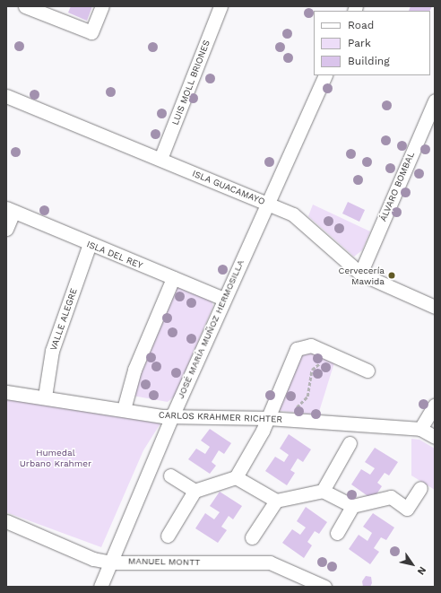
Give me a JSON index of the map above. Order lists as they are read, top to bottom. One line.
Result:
{"streets":{"street":["LUIS MOLL BRIONES","ÁLVARO BOMBAL","ISLA GUACAMAYO","ISLA DEL REY","VALLE ALEGRE","JOSÉ MARÍA MUÑOZ HERMOSILLA","CARLOS KRAHMER RICHTER","MANUEL MONTT"]},"crossings":[["LUIS MOLL BRIONES","ISLA GUACAMAYO"],["ÁLVARO BOMBAL","ISLA GUACAMAYO"],["ISLA GUACAMAYO","JOSÉ MARÍA MUÑOZ HERMOSILLA"],["ISLA DEL REY","VALLE ALEGRE"],["ISLA DEL REY","JOSÉ MARÍA MUÑOZ HERMOSILLA"],["VALLE ALEGRE","CARLOS KRAHMER RICHTER"],["JOSÉ MARÍA MUÑOZ HERMOSILLA","CARLOS KRAHMER RICHTER"],["JOSÉ MARÍA MUÑOZ HERMOSILLA","MANUEL MONTT"]],"parks":["Humedal Urbano Krahmer"],"places":["Cervecería Mawida"],"legend":["Road","Park","Building"],"north":"bottom right"}
